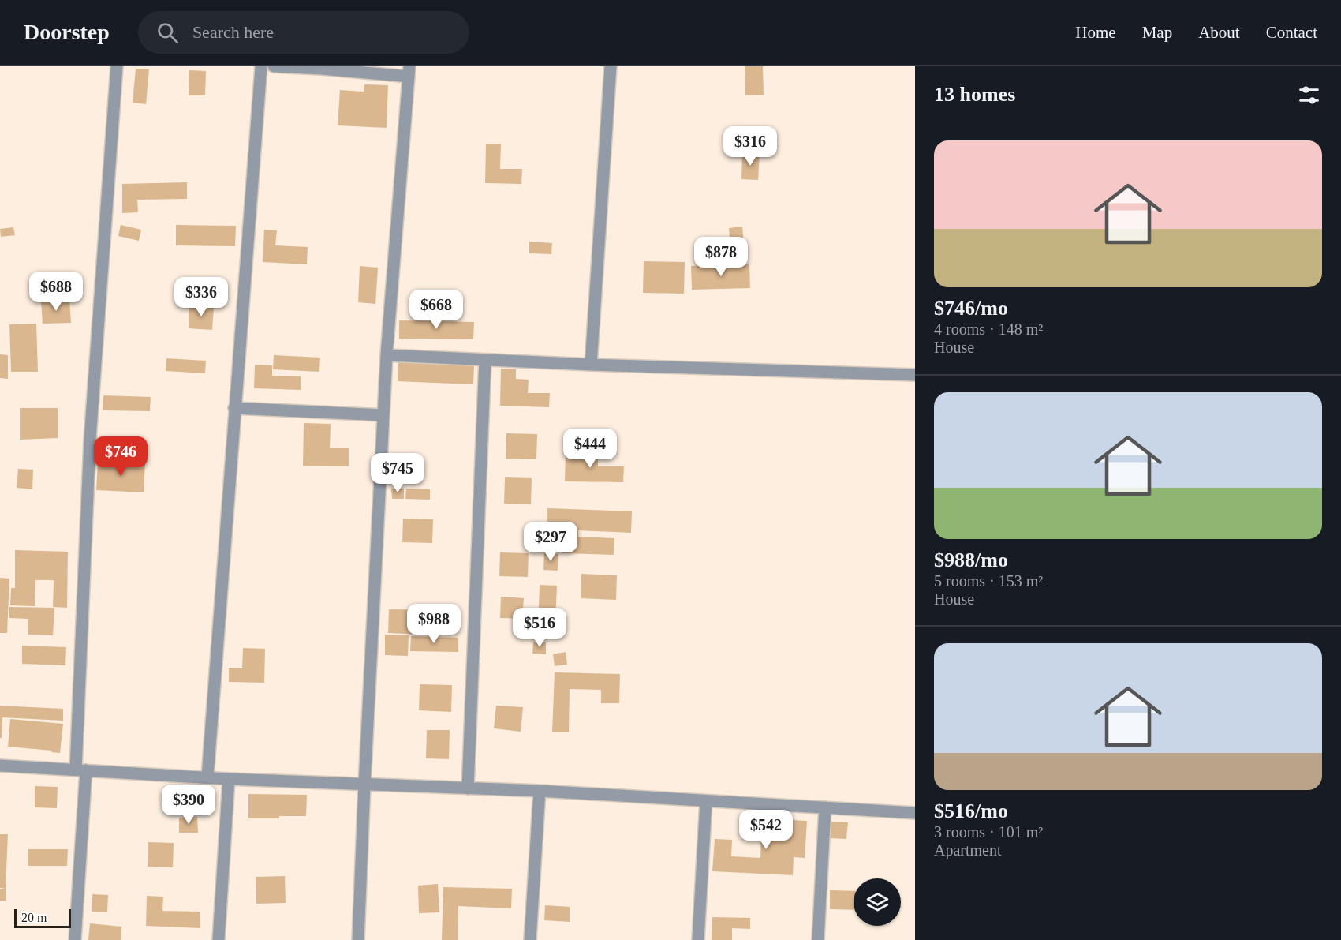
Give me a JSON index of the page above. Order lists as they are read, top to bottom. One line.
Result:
{"scale_bar":"20 m","page":{"header":"Doorstep","search":"Search here","nav":["Home","Map","About","Contact"],"heading":"13 homes","list":[{"name":"$746/mo","note":"4 rooms · 148 m² · House"},{"name":"$988/mo","note":"5 rooms · 153 m² · House"},{"name":"$516/mo","note":"3 rooms · 101 m² · Apartment"}],"price":["$316","$878","$688","$336","$668","$444","$746","$745","$297","$988","$516","$390","$542"],"scale":"20 m"}}
